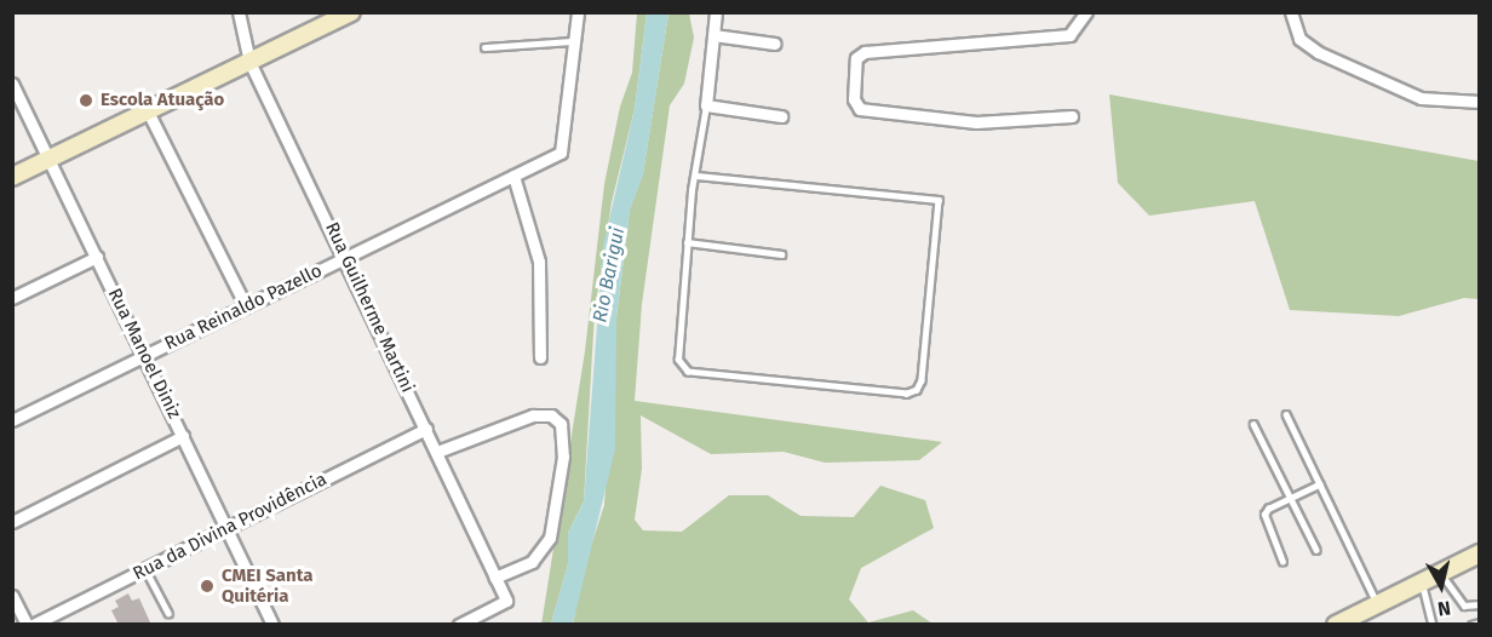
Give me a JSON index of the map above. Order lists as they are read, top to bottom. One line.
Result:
{"streets":{"street":["Rua Reinaldo Pazello","Rua Guilherme Martini","Rua Manoel Diniz","Rua da Divina Providência"]},"crossings":[["Rua Reinaldo Pazello","Rua Guilherme Martini"],["Rua Reinaldo Pazello","Rua Manoel Diniz"],["Rua Guilherme Martini","Rua da Divina Providência"],["Rua Manoel Diniz","Rua da Divina Providência"]],"water":["Rio Barigui"],"places":["Escola Atuação","CMEI Santa Quitéria"],"north":"bottom"}
